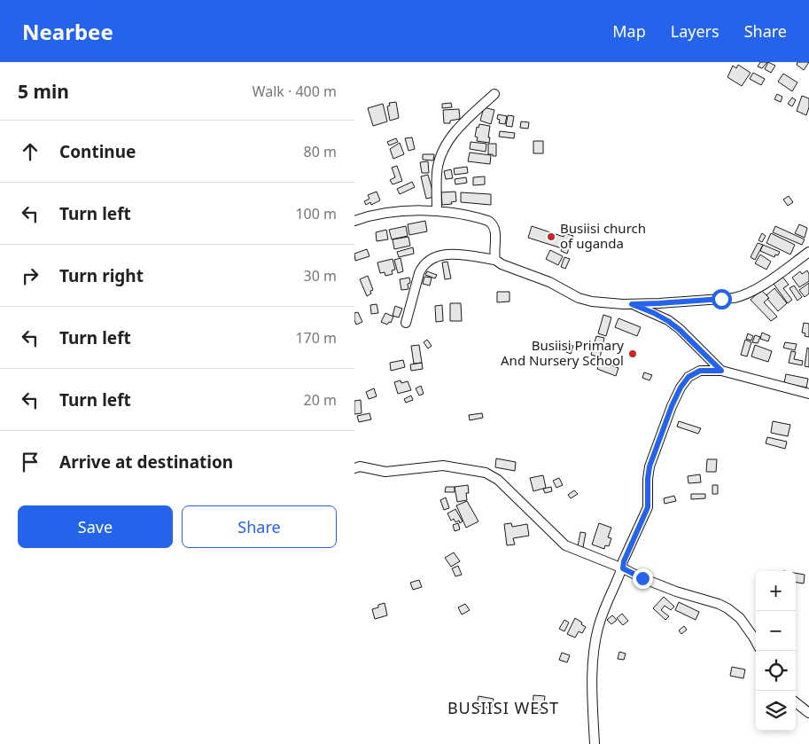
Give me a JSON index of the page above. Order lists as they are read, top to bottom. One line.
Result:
{"districts":["BUSIISI WEST"],"places":["Busiisi church of uganda","Busiisi Primary And Nursery School"],"page":{"header":"Nearbee","nav":["Map","Layers","Share"],"heading":["5 min","Walk · 400 m"],"list":[["Continue","80 m"],["Turn left","100 m"],["Turn right","30 m"],["Turn left","170 m"],["Turn left","20 m"],"Arrive at destination"],"buttons":["Save","Share"],"map_buttons":["+","−"]}}
